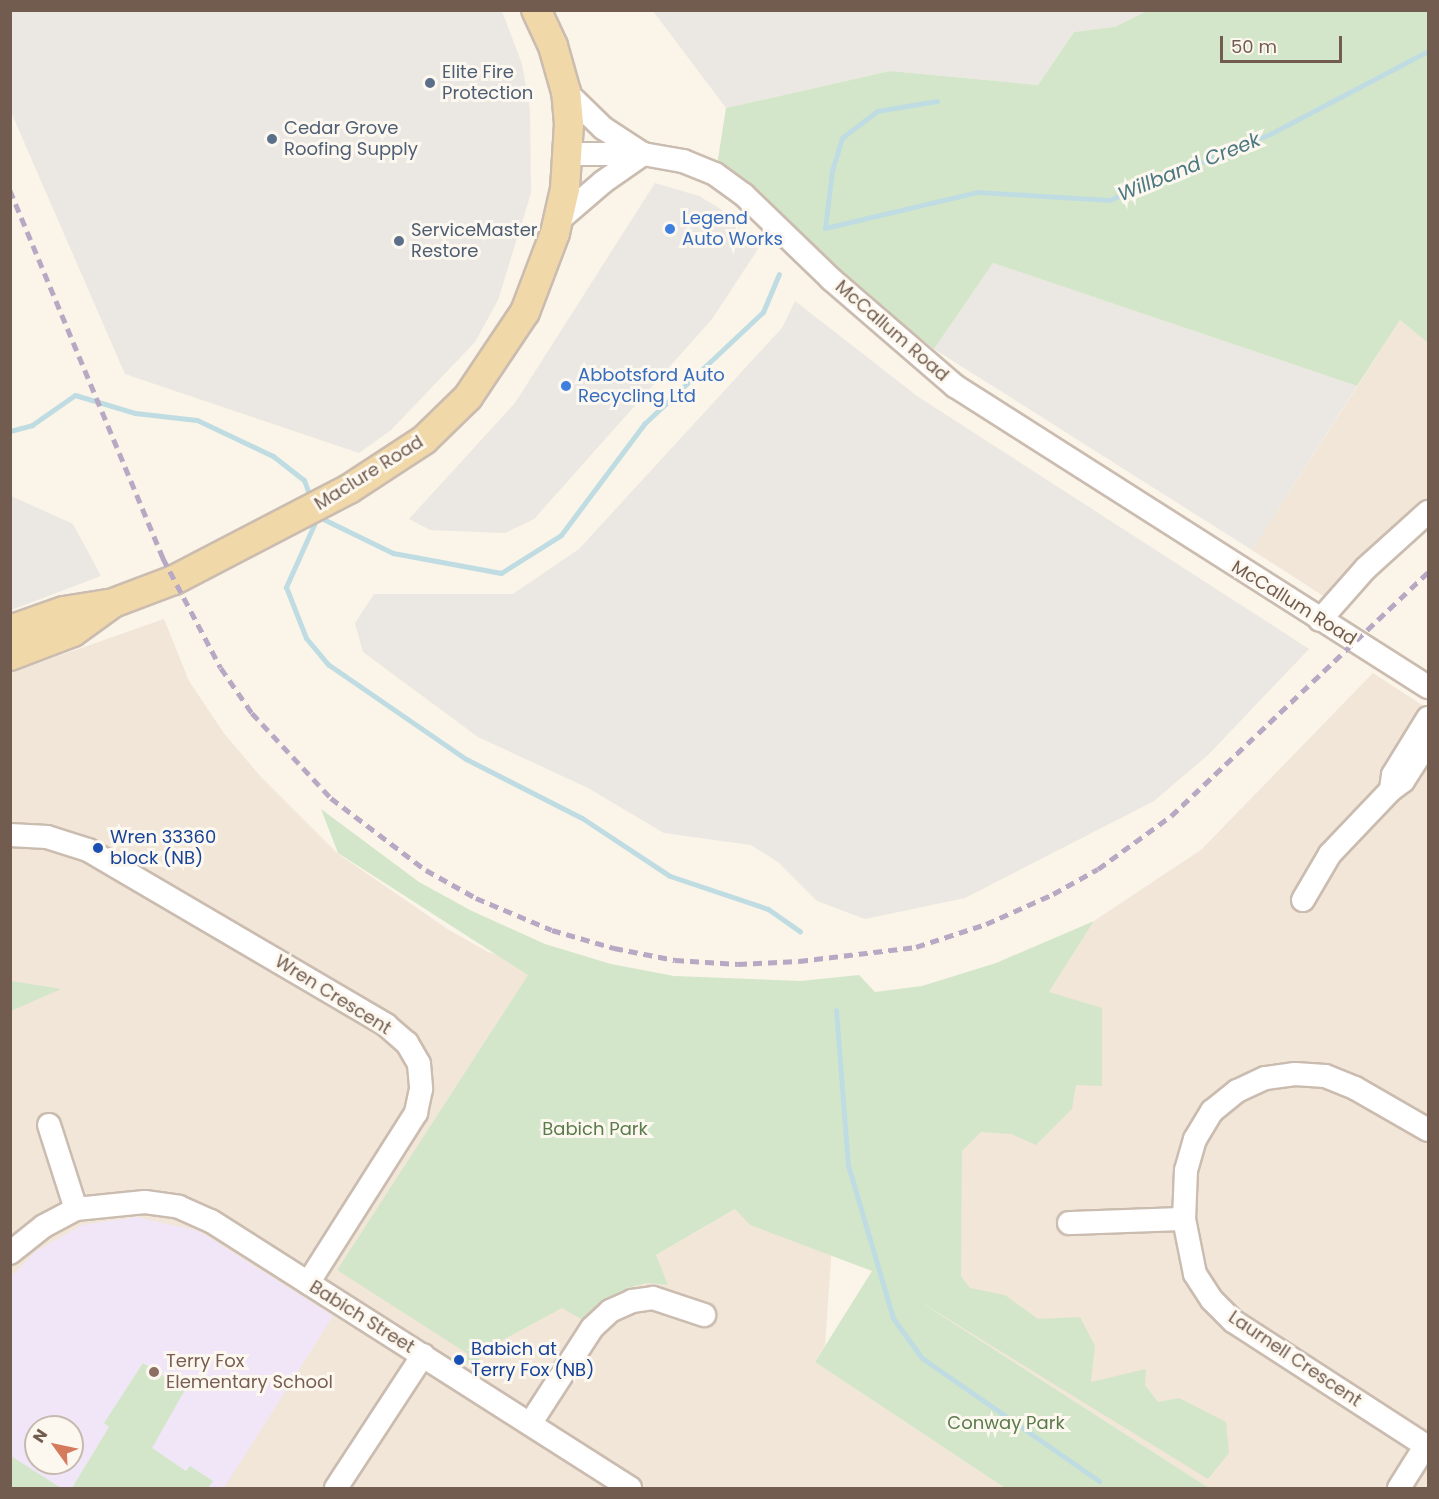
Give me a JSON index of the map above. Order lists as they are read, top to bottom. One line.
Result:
{"streets":{"main road":["Maclure Road"],"street":["McCallum Road","Wren Crescent","Babich Street","Laurnell Crescent"]},"crossings":[["McCallum Road","Maclure Road"],["Wren Crescent","Babich Street"]],"water":["Willband Creek"],"parks":["Babich Park","Conway Park"],"places":["Elite Fire Protection","Cedar Grove Roofing Supply","Legend Auto Works","ServiceMaster Restore","Abbotsford Auto Recycling Ltd","Wren 33360 block (NB)","Babich at Terry Fox (NB)","Terry Fox Elementary School"],"scale_bar":"50 m","north":"top left"}
